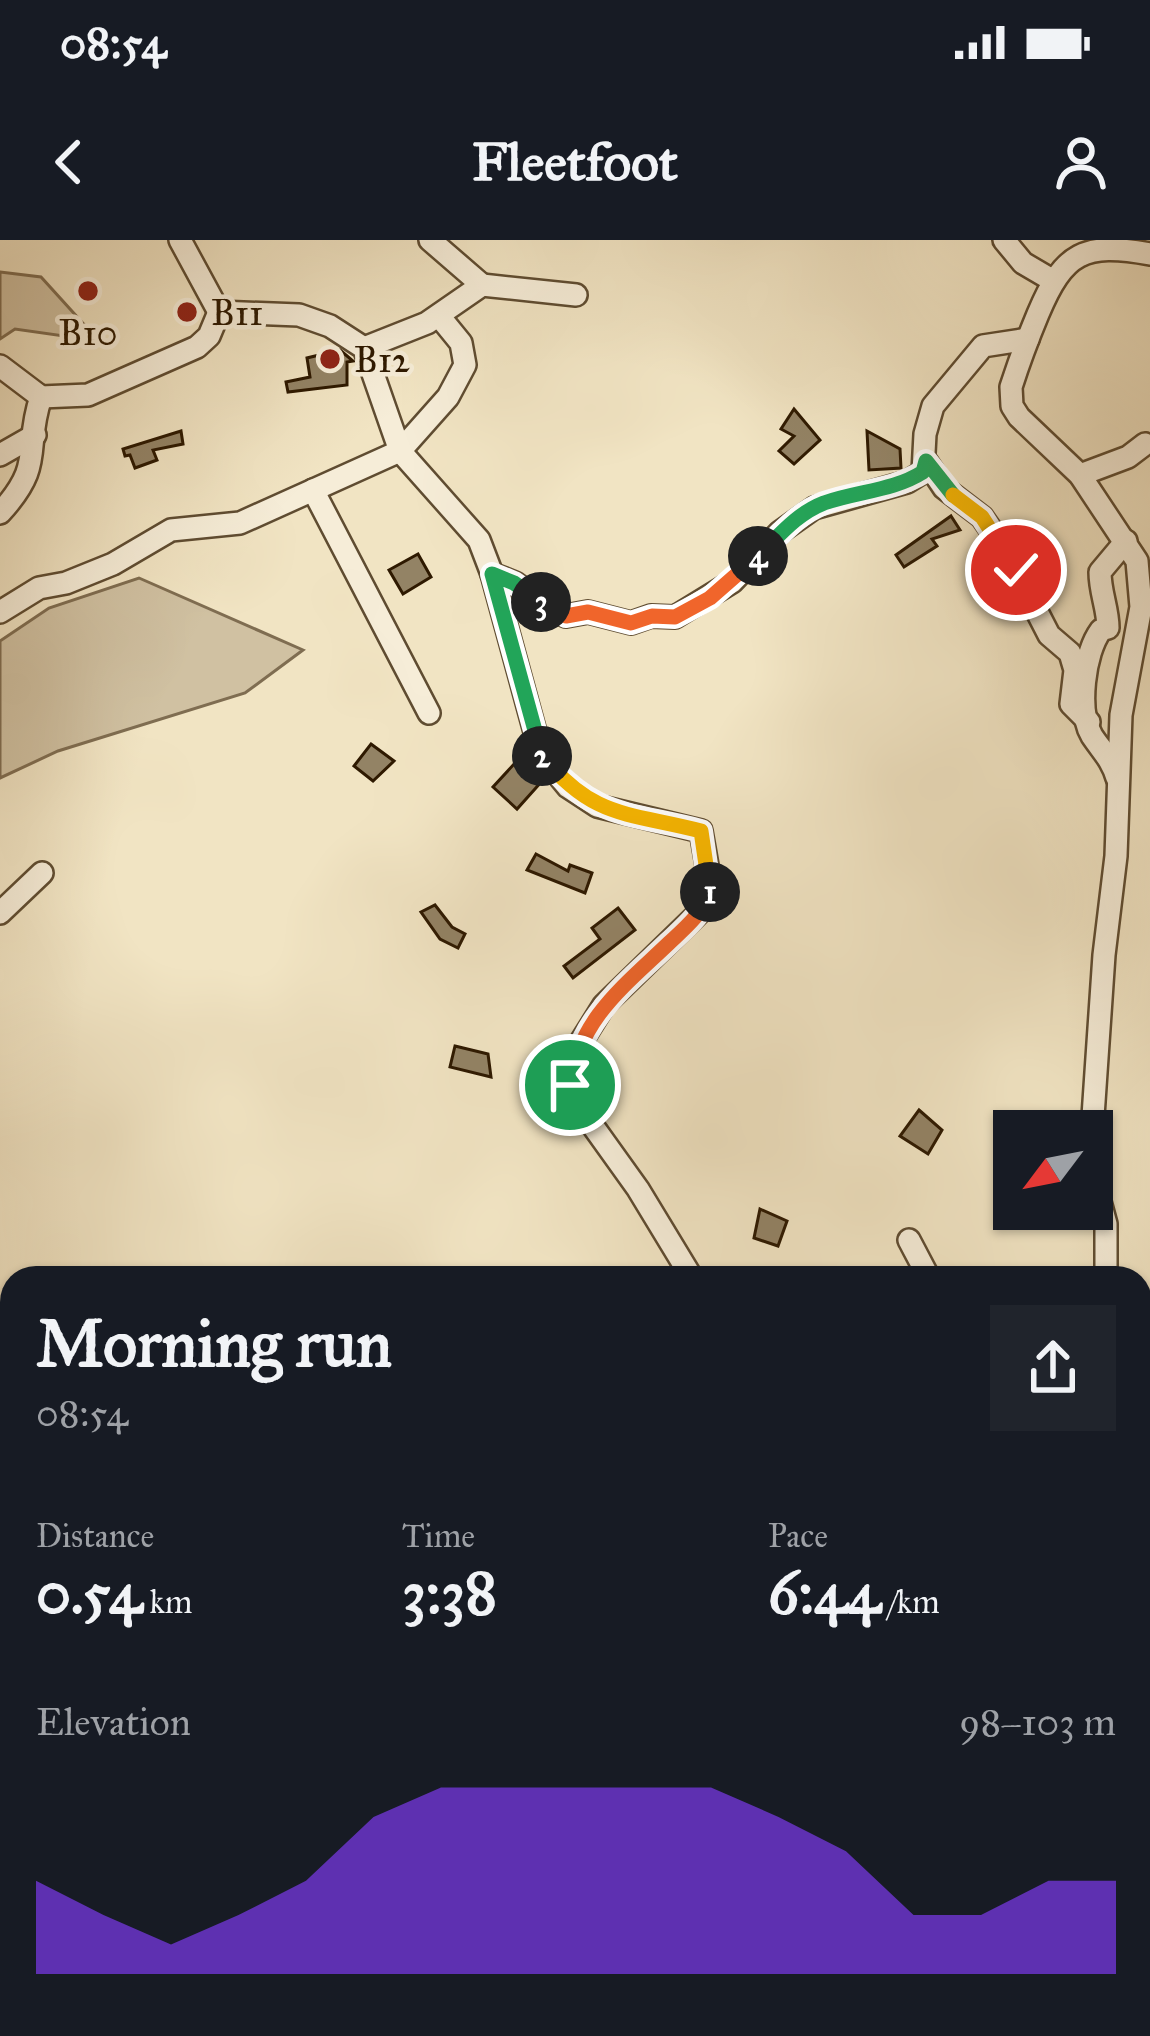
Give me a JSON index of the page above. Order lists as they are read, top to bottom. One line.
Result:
{"places":["B10","B11","B12"],"north":"bottom left","page":{"status":"08:54","header":"Fleetfoot","pins":["4","3","2","1"],"heading":["Morning run","08:54"],"stats":[["Distance","0.54 km"],["Time","3:38"],["Pace","6:44 /km"]],"chart":["Elevation","98–103 m"]}}
